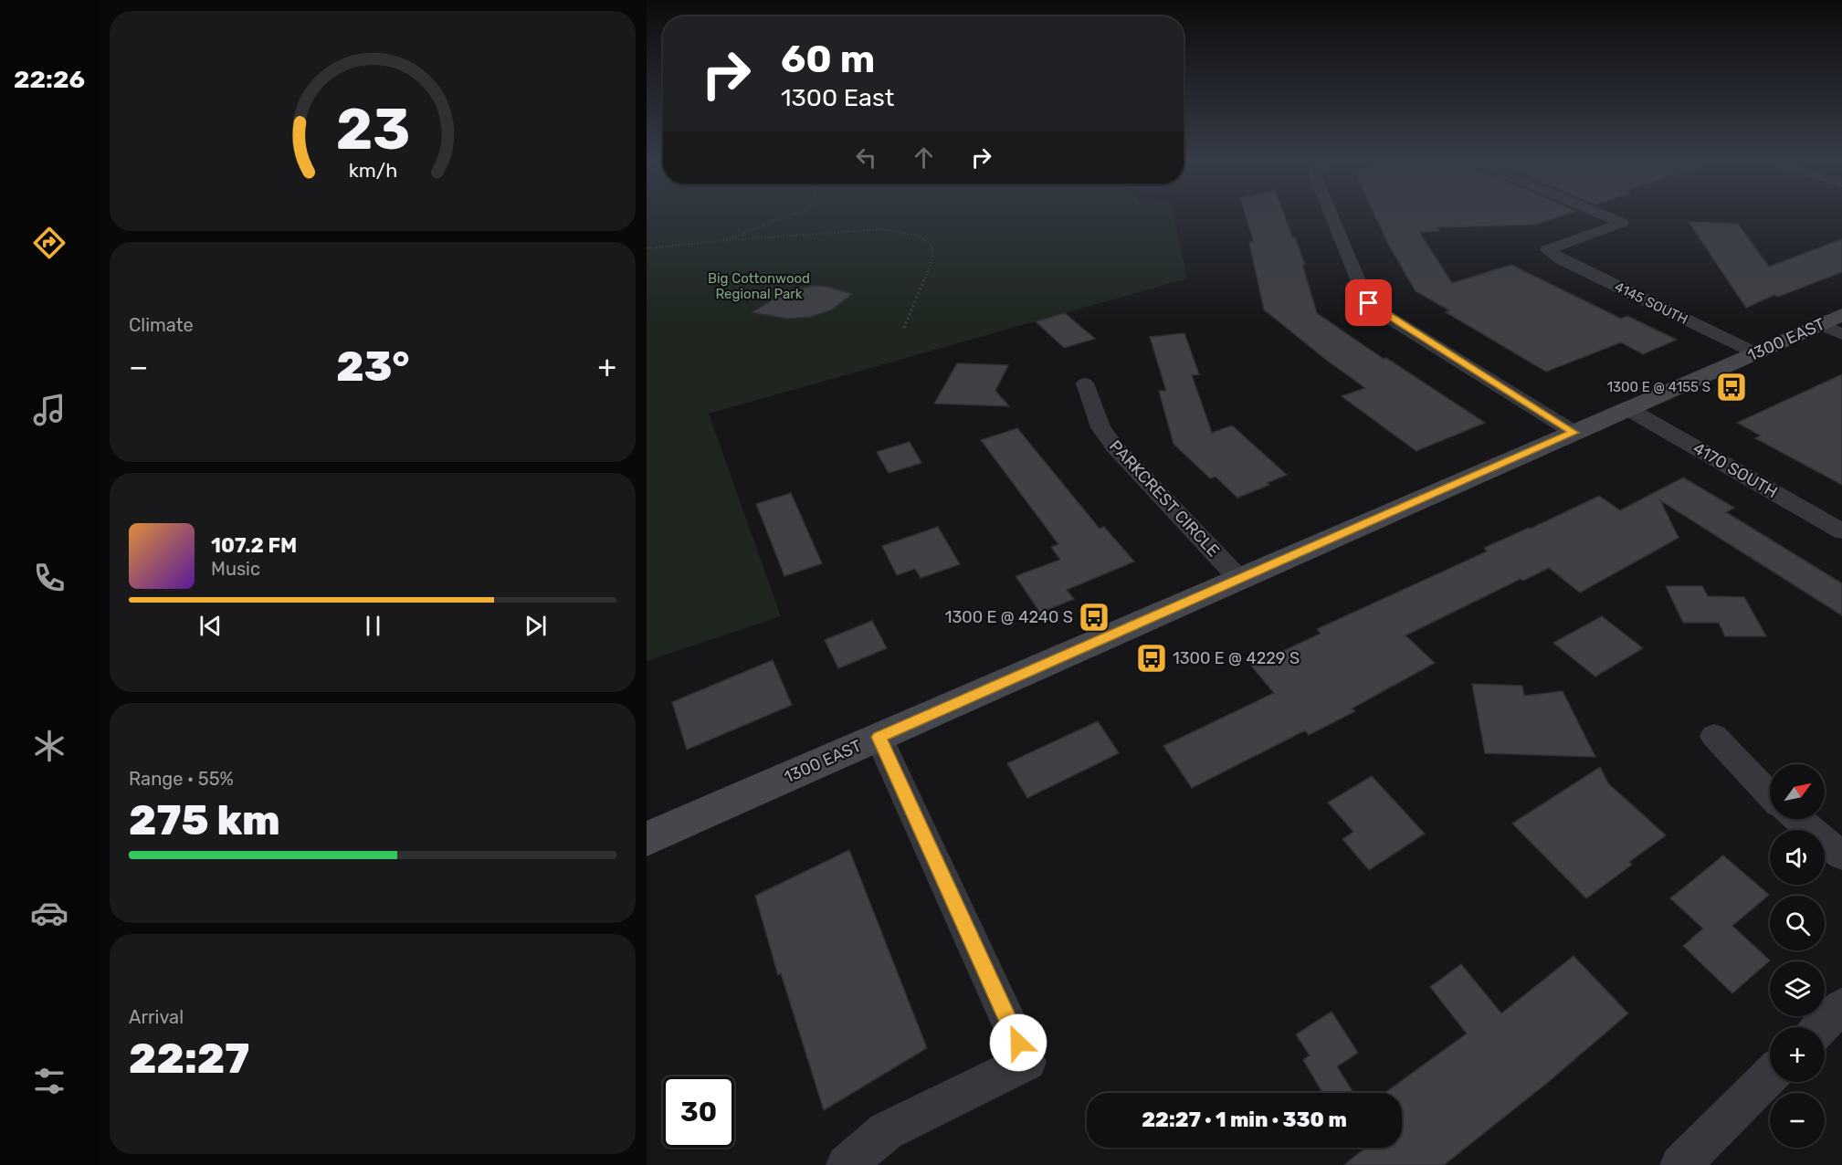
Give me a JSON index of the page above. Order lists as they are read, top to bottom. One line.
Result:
{"streets":{"main road":["1300 EAST"],"street":["4145 SOUTH","4170 SOUTH","PARKCREST CIRCLE"]},"crossings":[["4145 SOUTH","1300 EAST"],["1300 EAST","4170 SOUTH"],["1300 EAST","PARKCREST CIRCLE"]],"parks":["Big Cottonwood Regional Park"],"places":{"bus stop":["1300 E @ 4155 S","1300 E @ 4240 S","1300 E @ 4229 S"]},"north":"top right","page":{"tabs":"22:26","turn":["60 m","1300 East"],"tile":["Climate",["Range · 55%","275 km"],["Arrival","22:27"]],"heat":["−","23°","+"],"song":["107.2 FM","Music"],"map_buttons":["+","−"],"limit":"30","trip":"22:27 · 1 min · 330 m","gauge":["23","km/h"]}}
